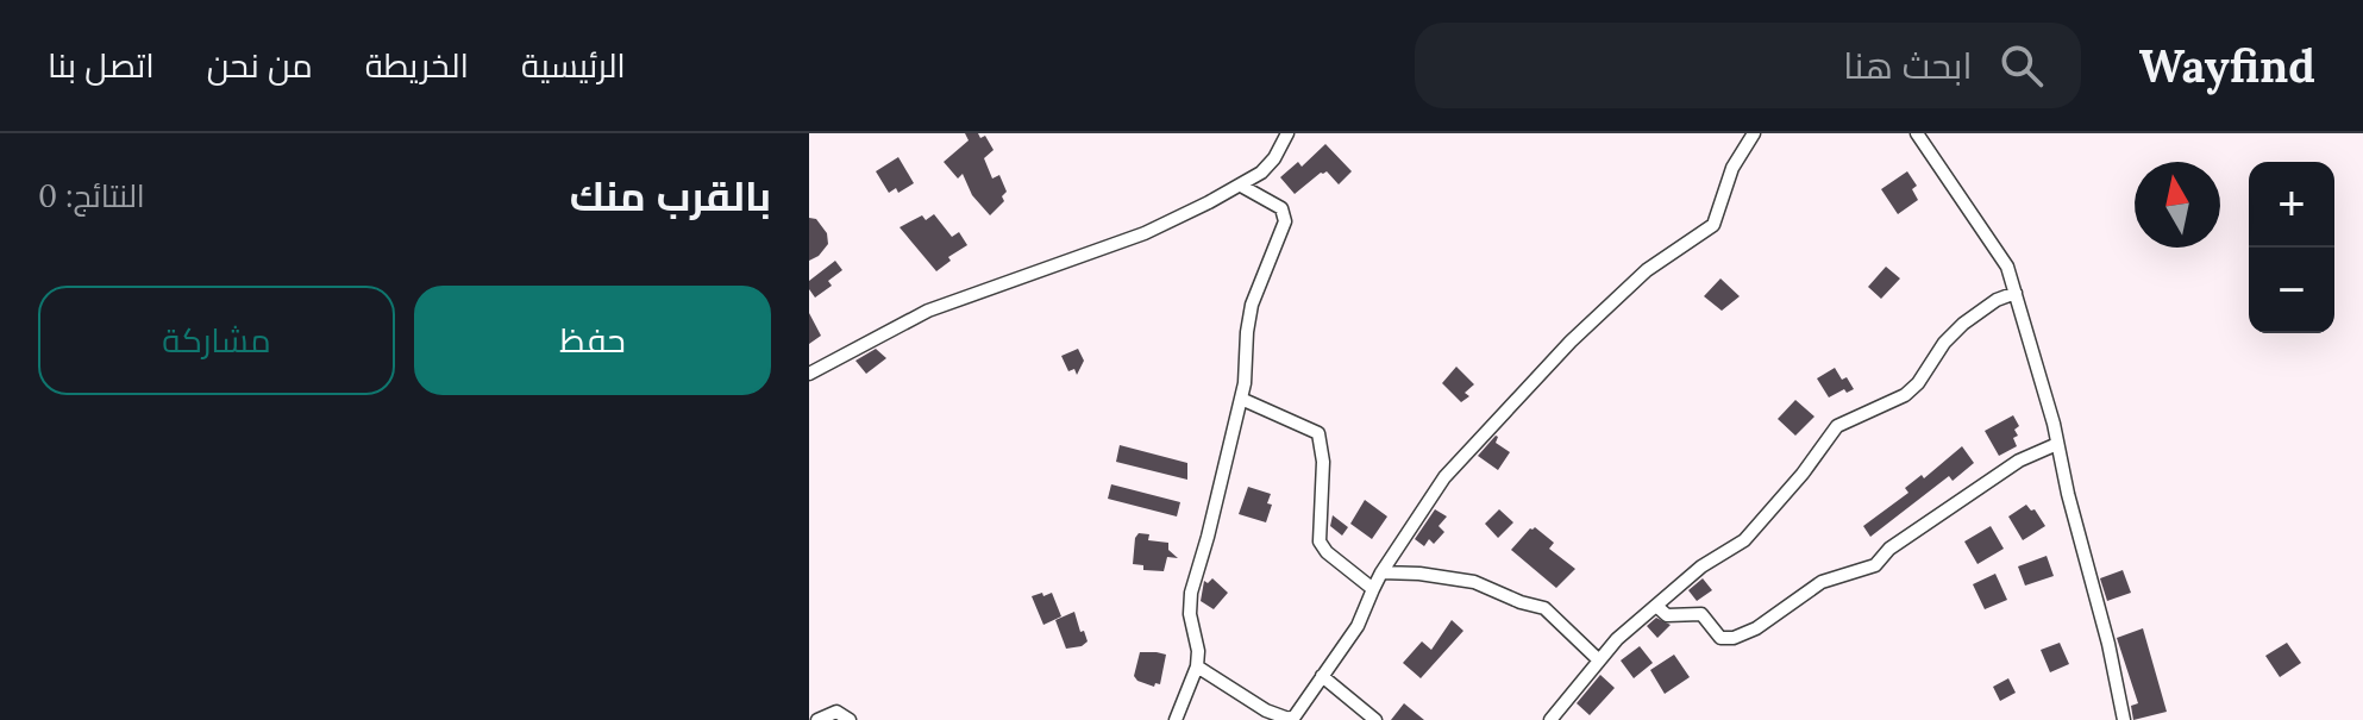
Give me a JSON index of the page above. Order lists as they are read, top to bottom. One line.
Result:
{"north":"top","page":{"header":"Wayfind","search":"ابحث هنا","nav":["الرئيسية","الخريطة","من نحن","اتصل بنا"],"heading":["بالقرب منك","النتائج: 0"],"map_buttons":["+","−"],"buttons":["حفظ","مشاركة"]}}
